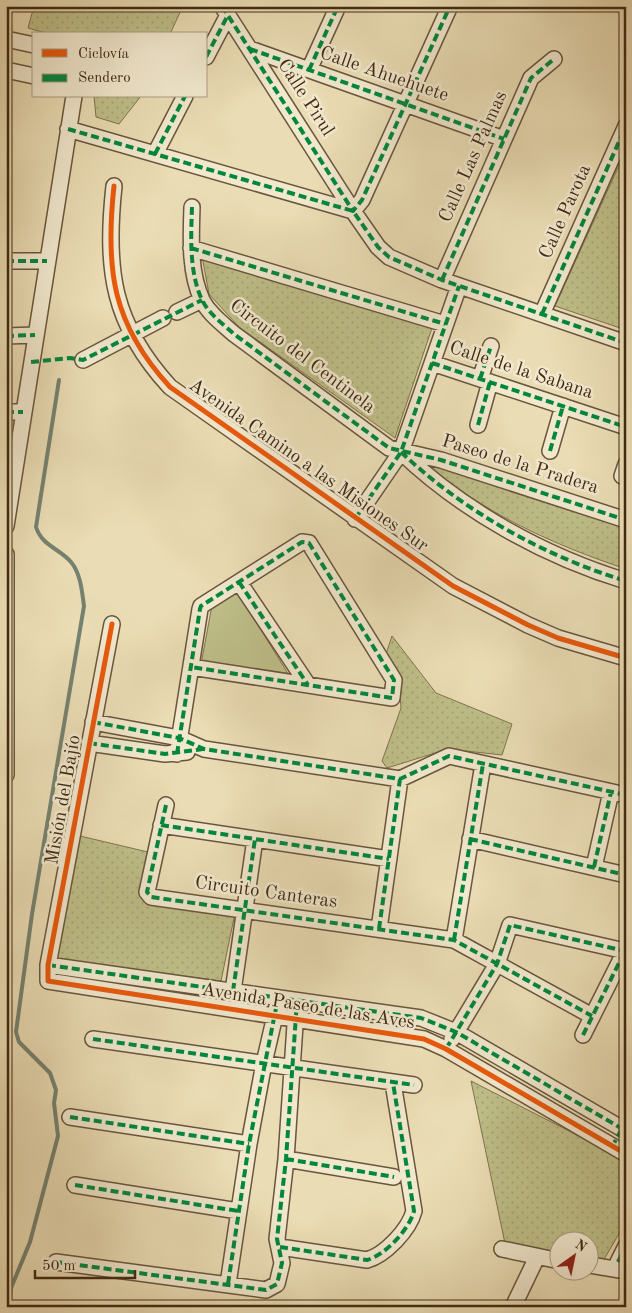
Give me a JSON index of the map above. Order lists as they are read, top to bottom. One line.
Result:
{"streets":{"street":["Calle Ahuehuete","Calle Pirul","Calle Las Palmas","Calle Parota","Circuito del Centinela","Calle de la Sabana","Paseo de la Pradera","Avenida Camino a las Misiones Sur","Misión del Bajío","Circuito Canteras","Avenida Paseo de las Aves"]},"crossings":[["Calle Ahuehuete","Calle Pirul"],["Calle Ahuehuete","Calle Las Palmas"],["Calle Pirul","Calle Las Palmas"],["Calle Pirul","Calle Parota"],["Calle Pirul","Calle de la Sabana"],["Circuito del Centinela","Calle de la Sabana"],["Circuito del Centinela","Paseo de la Pradera"],["Calle de la Sabana","Paseo de la Pradera"],["Calle de la Sabana","Avenida Camino a las Misiones Sur"],["Misión del Bajío","Avenida Paseo de las Aves"]],"legend":["Ciclovía","Sendero"],"scale_bar":"50 m","north":"top right"}
